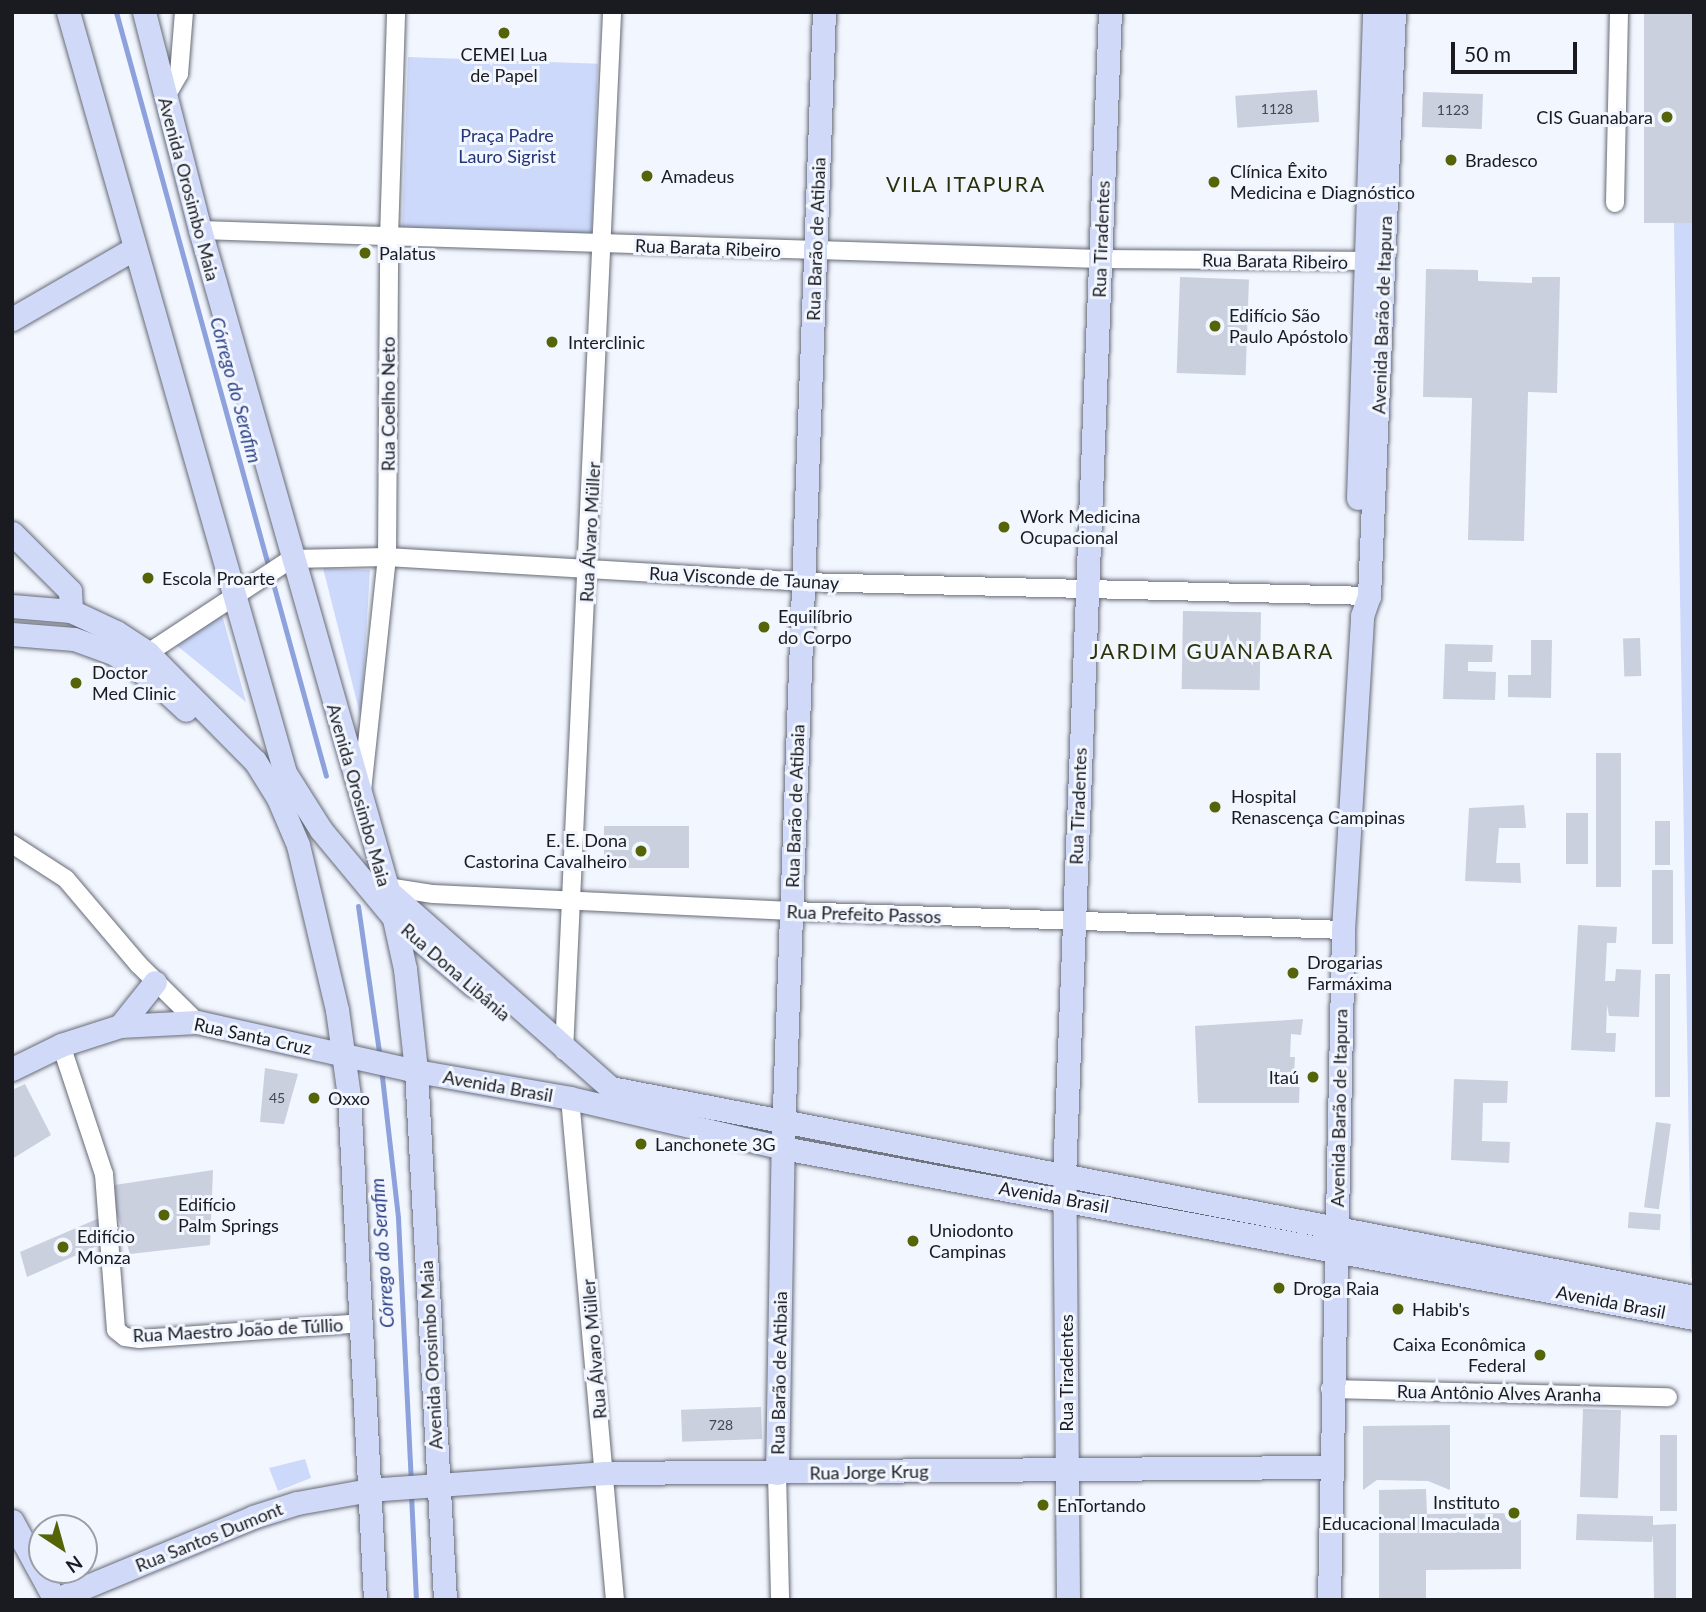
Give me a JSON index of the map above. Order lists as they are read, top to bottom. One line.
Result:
{"streets":{"main road":["Avenida Orosimbo Maia","Rua Barão de Atibaia","Rua Tiradentes","Avenida Barão de Itapura","Rua Dona Libânia","Rua Santa Cruz","Avenida Brasil","Rua Jorge Krug","Rua Santos Dumont"],"street":["Rua Barata Ribeiro","Rua Coelho Neto","Rua Álvaro Müller","Rua Visconde de Taunay","Rua Prefeito Passos","Rua Maestro João de Túllio","Rua Antônio Alves Aranha"]},"crossings":[["Avenida Orosimbo Maia","Rua Barata Ribeiro"],["Avenida Orosimbo Maia","Rua Coelho Neto"],["Avenida Orosimbo Maia","Rua Visconde de Taunay"],["Avenida Orosimbo Maia","Rua Prefeito Passos"],["Avenida Orosimbo Maia","Rua Dona Libânia"],["Avenida Orosimbo Maia","Rua Santa Cruz"],["Avenida Orosimbo Maia","Avenida Brasil"],["Avenida Orosimbo Maia","Rua Jorge Krug"],["Rua Barão de Atibaia","Rua Barata Ribeiro"],["Rua Barão de Atibaia","Rua Visconde de Taunay"],["Rua Barão de Atibaia","Rua Prefeito Passos"],["Rua Barão de Atibaia","Avenida Brasil"],["Rua Barão de Atibaia","Rua Jorge Krug"],["Rua Tiradentes","Rua Barata Ribeiro"],["Rua Tiradentes","Rua Visconde de Taunay"],["Rua Tiradentes","Rua Prefeito Passos"],["Rua Tiradentes","Avenida Brasil"],["Rua Tiradentes","Rua Jorge Krug"],["Rua Barata Ribeiro","Avenida Barão de Itapura"],["Rua Barata Ribeiro","Rua Coelho Neto"],["Rua Barata Ribeiro","Rua Álvaro Müller"],["Avenida Barão de Itapura","Rua Visconde de Taunay"],["Avenida Barão de Itapura","Rua Prefeito Passos"],["Avenida Barão de Itapura","Avenida Brasil"],["Avenida Barão de Itapura","Rua Antônio Alves Aranha"],["Avenida Barão de Itapura","Rua Jorge Krug"],["Rua Coelho Neto","Rua Visconde de Taunay"],["Rua Álvaro Müller","Rua Visconde de Taunay"],["Rua Álvaro Müller","Rua Prefeito Passos"],["Rua Álvaro Müller","Rua Dona Libânia"],["Rua Álvaro Müller","Avenida Brasil"],["Rua Álvaro Müller","Rua Jorge Krug"],["Rua Visconde de Taunay","Rua Dona Libânia"],["Rua Prefeito Passos","Rua Dona Libânia"],["Rua Dona Libânia","Avenida Brasil"],["Rua Santa Cruz","Avenida Brasil"],["Rua Santa Cruz","Rua Maestro João de Túllio"],["Rua Jorge Krug","Rua Santos Dumont"]],"districts":["VILA ITAPURA","JARDIM GUANABARA"],"water":["Córrego do Serafim"],"parks":["Praça Padre Lauro Sigrist"],"places":["CEMEI Lua de Papel","CIS Guanabara","Bradesco","Amadeus","Clínica Êxito Medicina e Diagnóstico","Palatus","Edifício São Paulo Apóstolo","Interclinic","Work Medicina Ocupacional","Escola Proarte","Equilíbrio do Corpo","Doctor Med Clinic","Hospital Renascença Campinas","E. E. Dona Castorina Cavalheiro","Drogarias Farmáxima","Itaú","Oxxo","Lanchonete 3G","Edifício Palm Springs","Uniodonto Campinas","Edifício Monza","Droga Raia","Habib's","Caixa Econômica Federal","EnTortando","Instituto Educacional Imaculada"],"house_numbers":["1128","1123","45","728"],"scale_bar":"50 m","north":"bottom right"}
